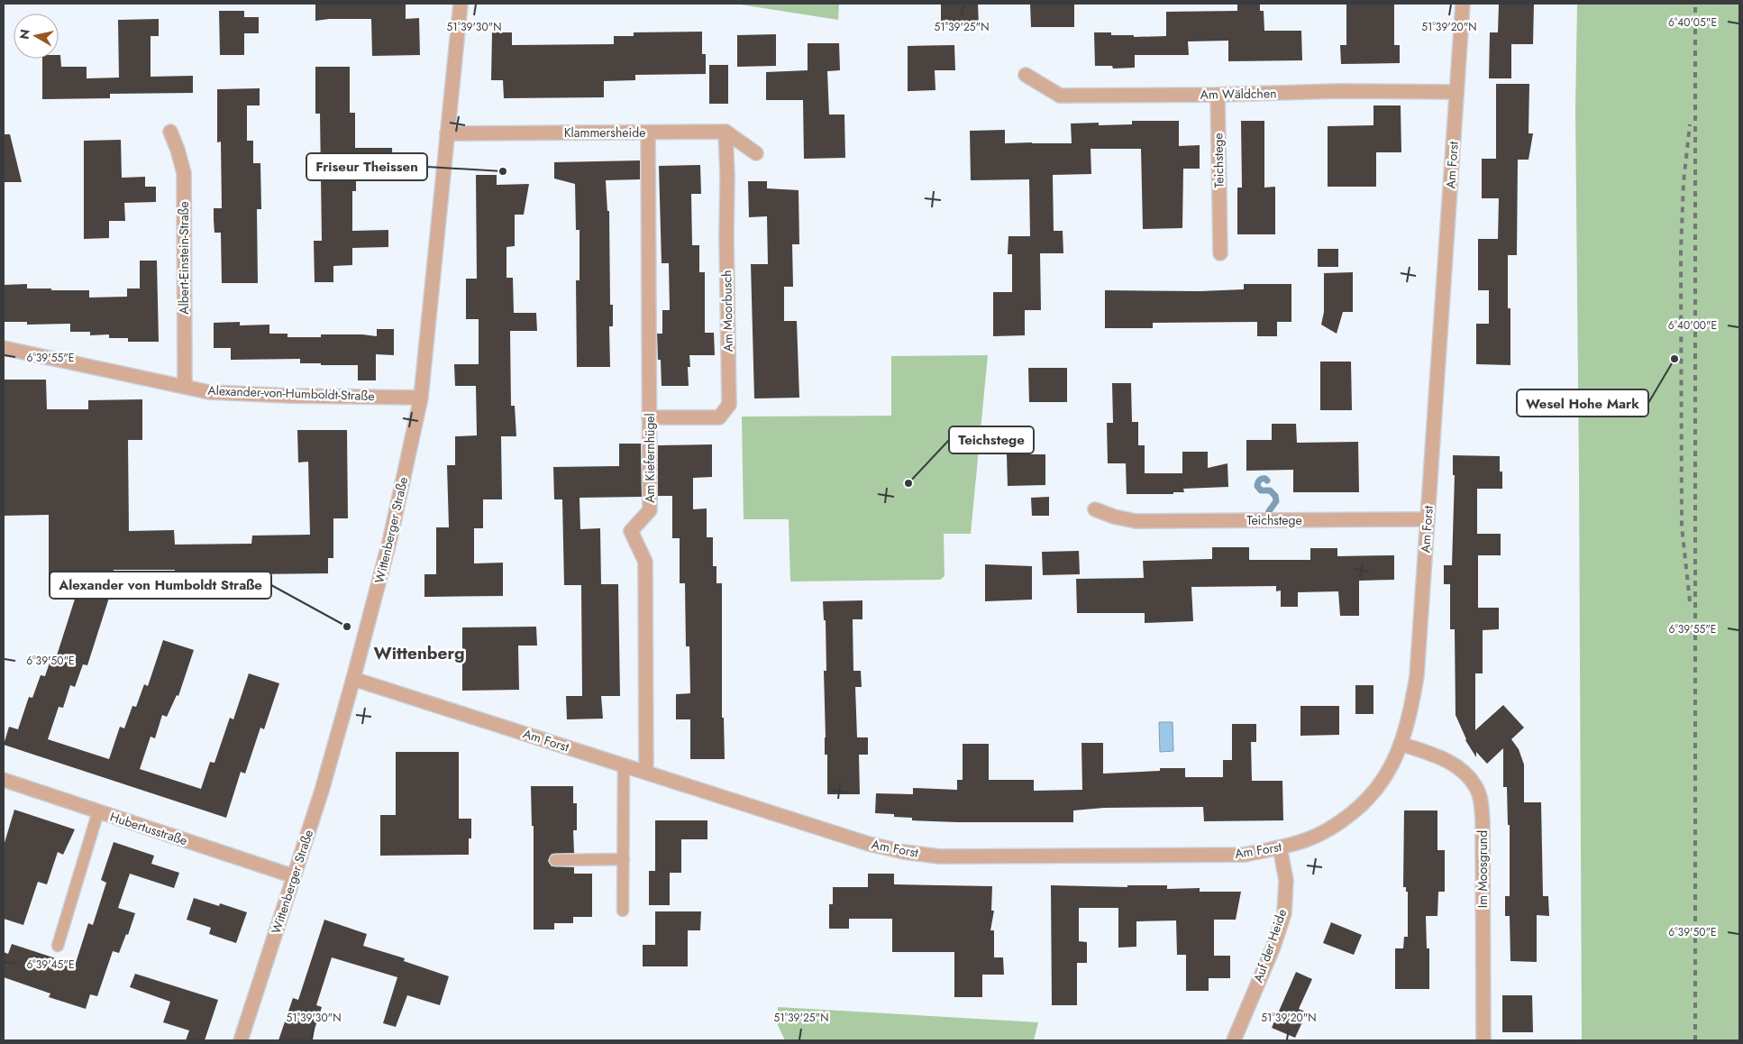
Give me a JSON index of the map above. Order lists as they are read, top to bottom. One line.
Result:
{"streets":{"street":["Am Wäldchen","Klammersheide","Teichstege","Am Forst","Albert-Einstein-Straße","Am Moorbusch","Alexander-von-Humboldt-Straße","Am Kiefernhügel","Wittenberger Straße","Hubertusstraße","Im Moosgrund","Auf der Heide"]},"crossings":[["Am Wäldchen","Teichstege"],["Am Wäldchen","Am Forst"],["Klammersheide","Am Moorbusch"],["Klammersheide","Am Kiefernhügel"],["Klammersheide","Wittenberger Straße"],["Teichstege","Am Forst"],["Am Forst","Am Kiefernhügel"],["Am Forst","Wittenberger Straße"],["Am Forst","Im Moosgrund"],["Am Forst","Auf der Heide"],["Albert-Einstein-Straße","Alexander-von-Humboldt-Straße"],["Am Moorbusch","Am Kiefernhügel"],["Alexander-von-Humboldt-Straße","Wittenberger Straße"],["Wittenberger Straße","Hubertusstraße"]],"districts":["Wittenberg"],"places":["Friseur Theissen","Wesel Hohe Mark","Teichstege","Alexander von Humboldt Straße"],"north":"left","coordinates":["6°40'05\"E","51°39'30\"N","51°39'25\"N","51°39'20\"N","6°40'00\"E","6°39'55\"E","6°39'50\"E","6°39'45\"E"]}
